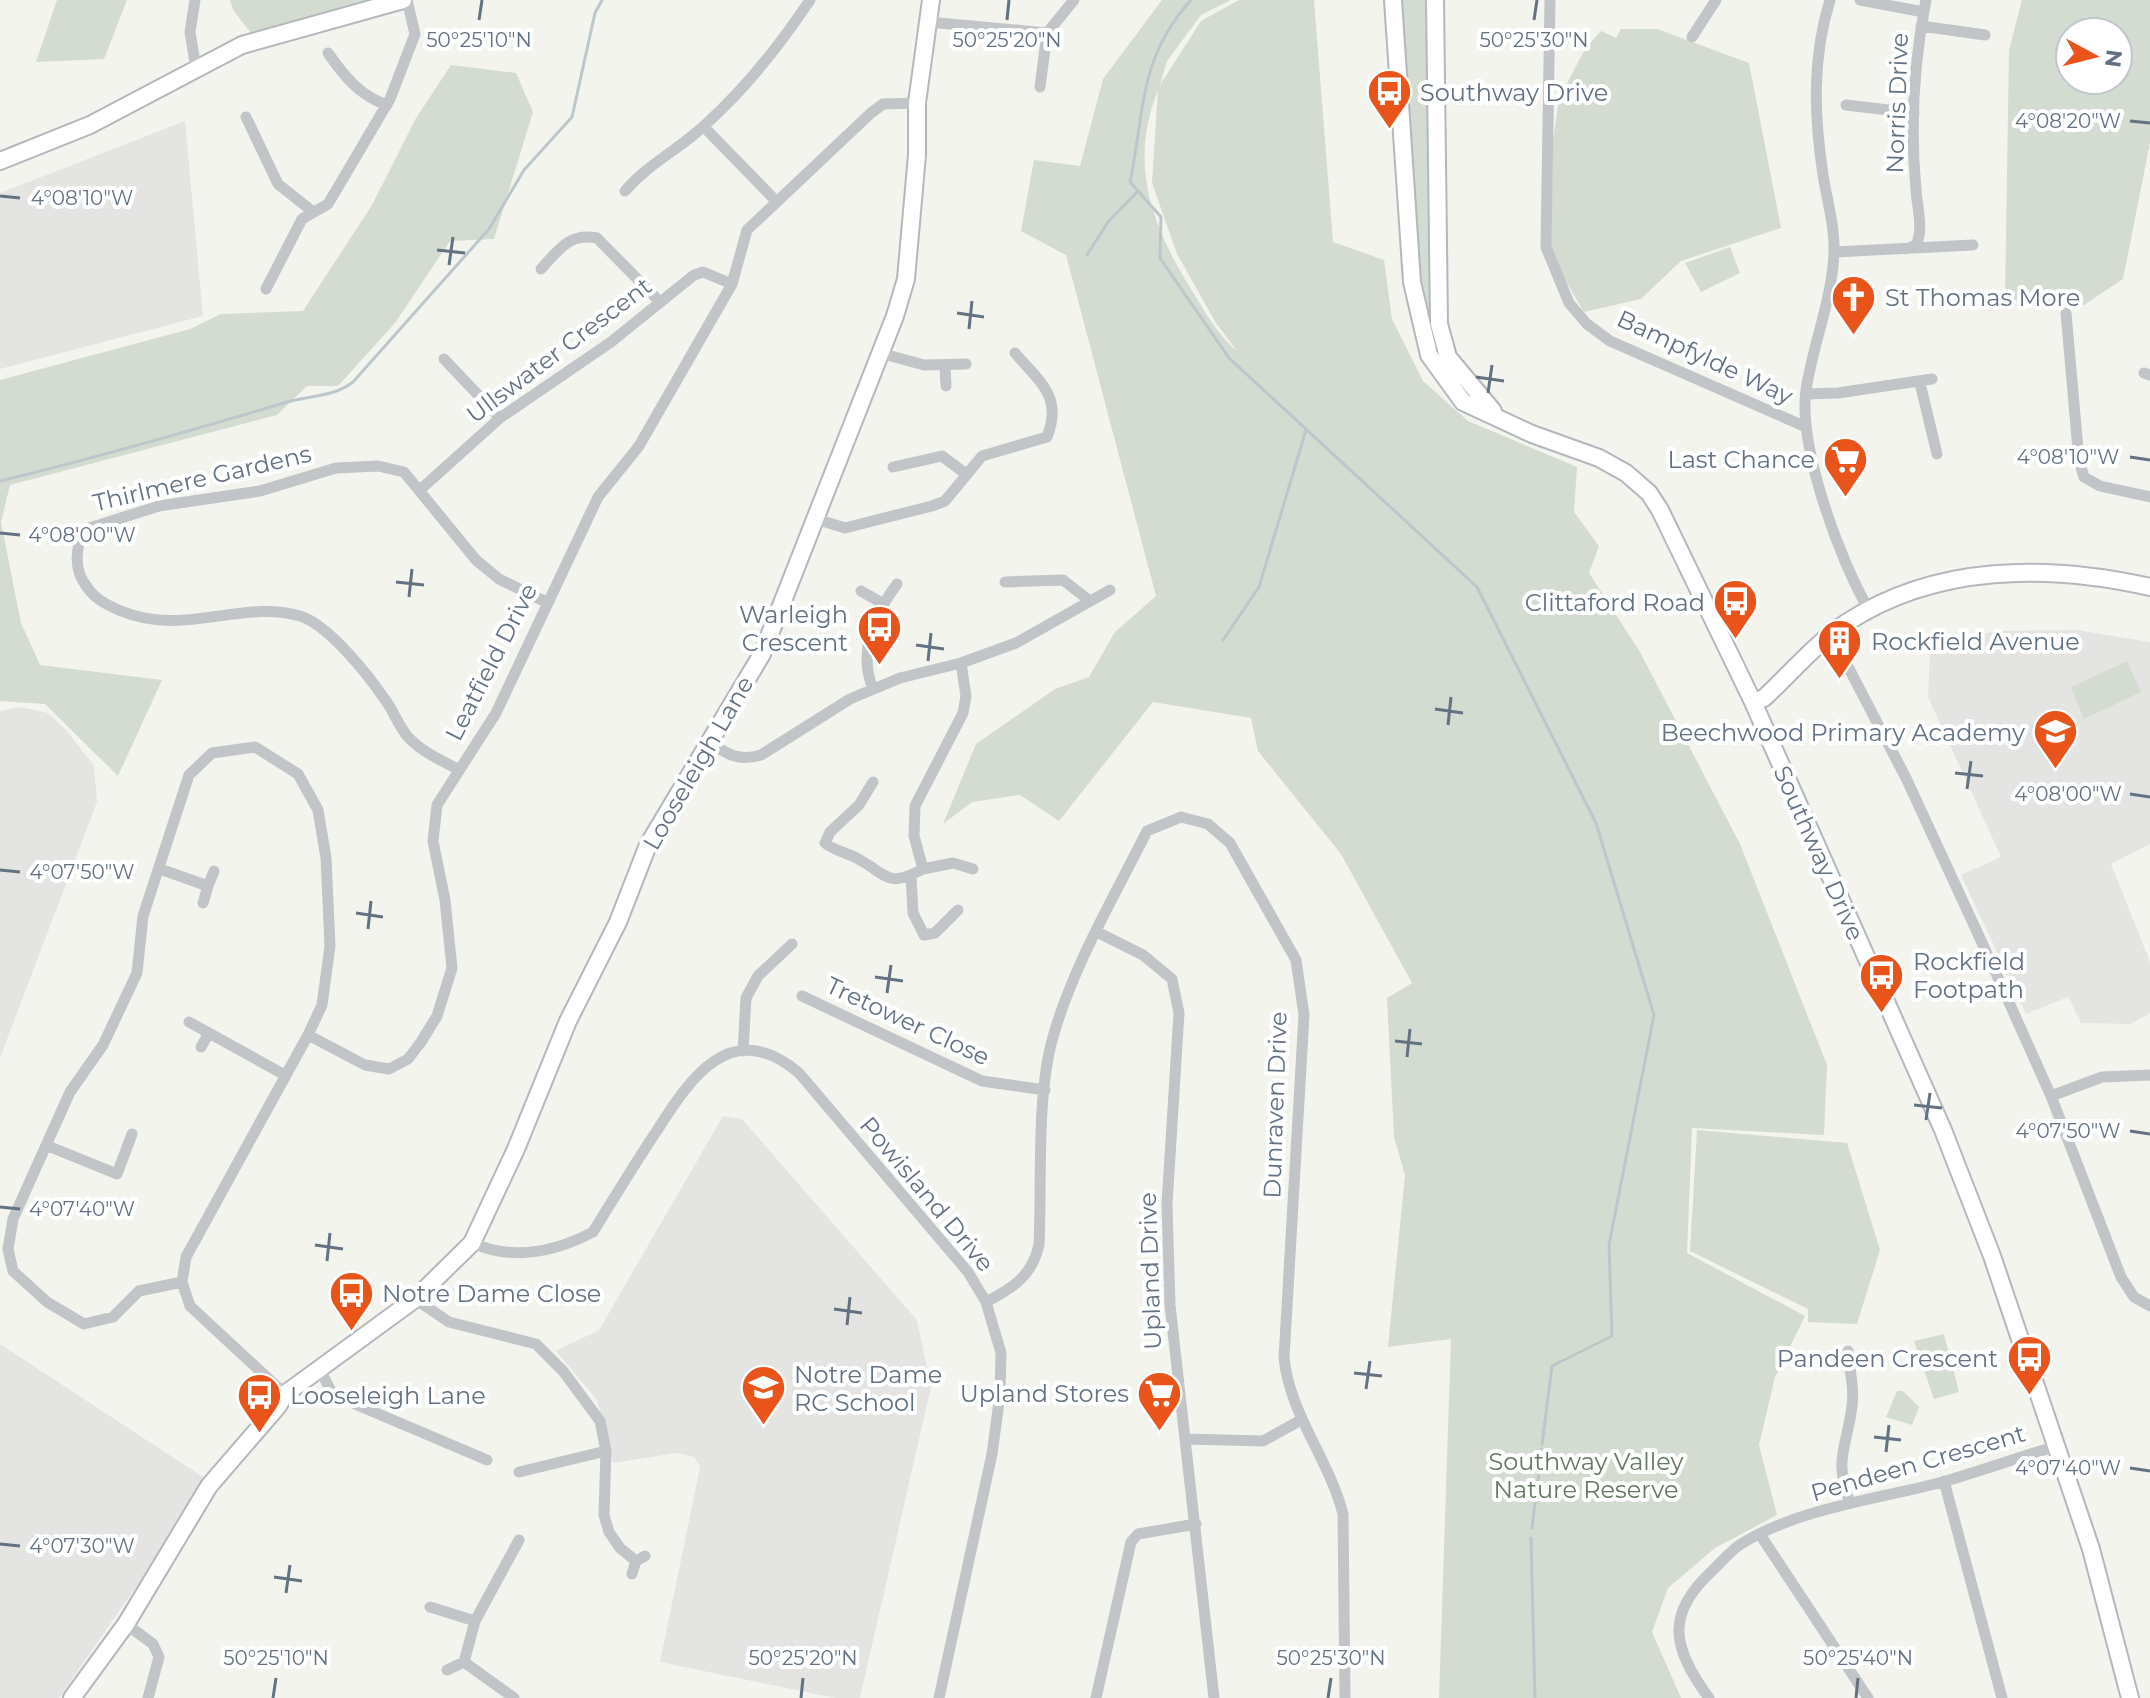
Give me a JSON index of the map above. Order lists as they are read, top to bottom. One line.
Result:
{"streets":{"street":["Norris Drive","Ullswater Crescent","Bampfylde Way","Thirlmere Gardens","Leatfield Drive","Looseleigh Lane","Southway Drive","Tretower Close","Dunraven Drive","Powisland Drive","Upland Drive","Pendeen Crescent"]},"crossings":[["Ullswater Crescent","Thirlmere Gardens"],["Ullswater Crescent","Leatfield Drive"],["Thirlmere Gardens","Leatfield Drive"],["Leatfield Drive","Looseleigh Lane"],["Southway Drive","Pendeen Crescent"],["Tretower Close","Dunraven Drive"],["Dunraven Drive","Powisland Drive"],["Dunraven Drive","Upland Drive"]],"parks":["Southway Valley Nature Reserve"],"places":{"bus stop":["Southway Drive","Clittaford Road","Warleigh Crescent","Rockfield Footpath","Notre Dame Close","Pandeen Crescent","Looseleigh Lane"],"church":["St Thomas More"],"supermarket":["Last Chance","Upland Stores"],"building":["Rockfield Avenue"],"school or university":["Beechwood Primary Academy","Notre Dame RC School"]},"north":"right","coordinates":["50°25'10\"N","50°25'20\"N","50°25'30\"N","4°08'20\"W","4°08'10\"W","4°08'00\"W","4°07'50\"W","4°07'40\"W","4°07'30\"W","50°25'40\"N"]}
